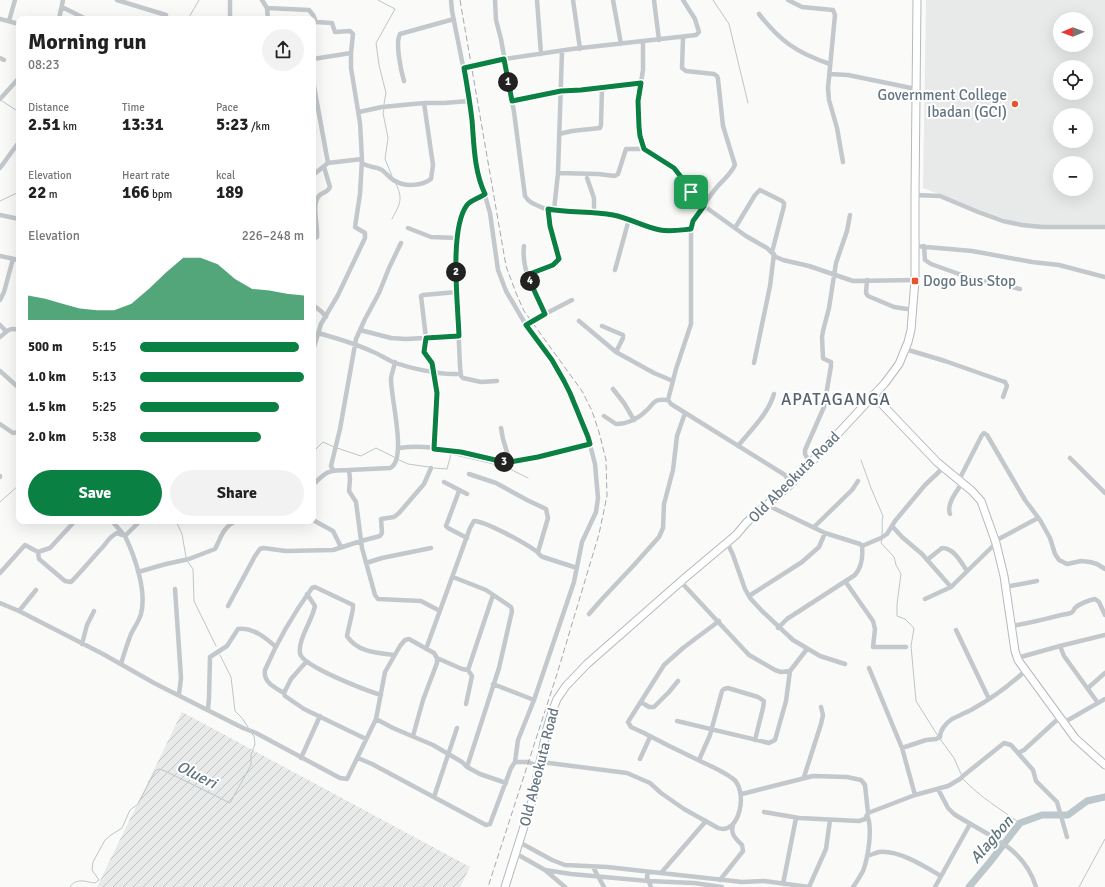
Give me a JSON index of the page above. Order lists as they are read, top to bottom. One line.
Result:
{"streets":{"main road":["Old Abeokuta Road"]},"districts":["APATAGANGA"],"water":["Olueri","Alagbon"],"places":{"other":["Government College Ibadan (GCI)"],"transit":["Dogo Bus Stop"]},"north":"left","page":{"map_buttons":["+","−"],"heading":["Morning run","08:23"],"pins":["1","2","4","3"],"stats":[["Distance","2.51 km"],["Time","13:31"],["Pace","5:23 /km"],["Elevation","22 m"],["Heart rate","166 bpm"],["kcal","189"]],"chart":["Elevation","226–248 m"],"list":[{"name":"500 m","note":"5:15"},{"name":"1.0 km","note":"5:13"},{"name":"1.5 km","note":"5:25"},{"name":"2.0 km","note":"5:38"}],"buttons":["Save","Share"]}}
